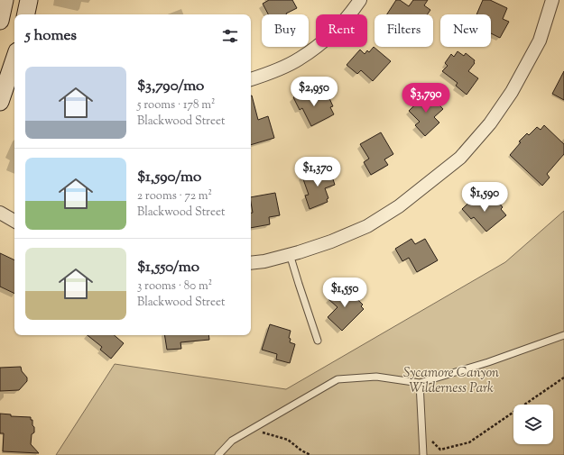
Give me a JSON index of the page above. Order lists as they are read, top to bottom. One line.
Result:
{"parks":["Sycamore Canyon Wilderness Park"],"page":{"chip":["Buy","Rent","Filters","New"],"heading":"5 homes","list":[{"name":"$3,790/mo","note":"5 rooms · 178 m² · Blackwood Street"},{"name":"$1,590/mo","note":"2 rooms · 72 m² · Blackwood Street"},{"name":"$1,550/mo","note":"3 rooms · 80 m² · Blackwood Street"}],"price":["$2,950","$3,790","$1,370","$1,590","$1,550"]}}
